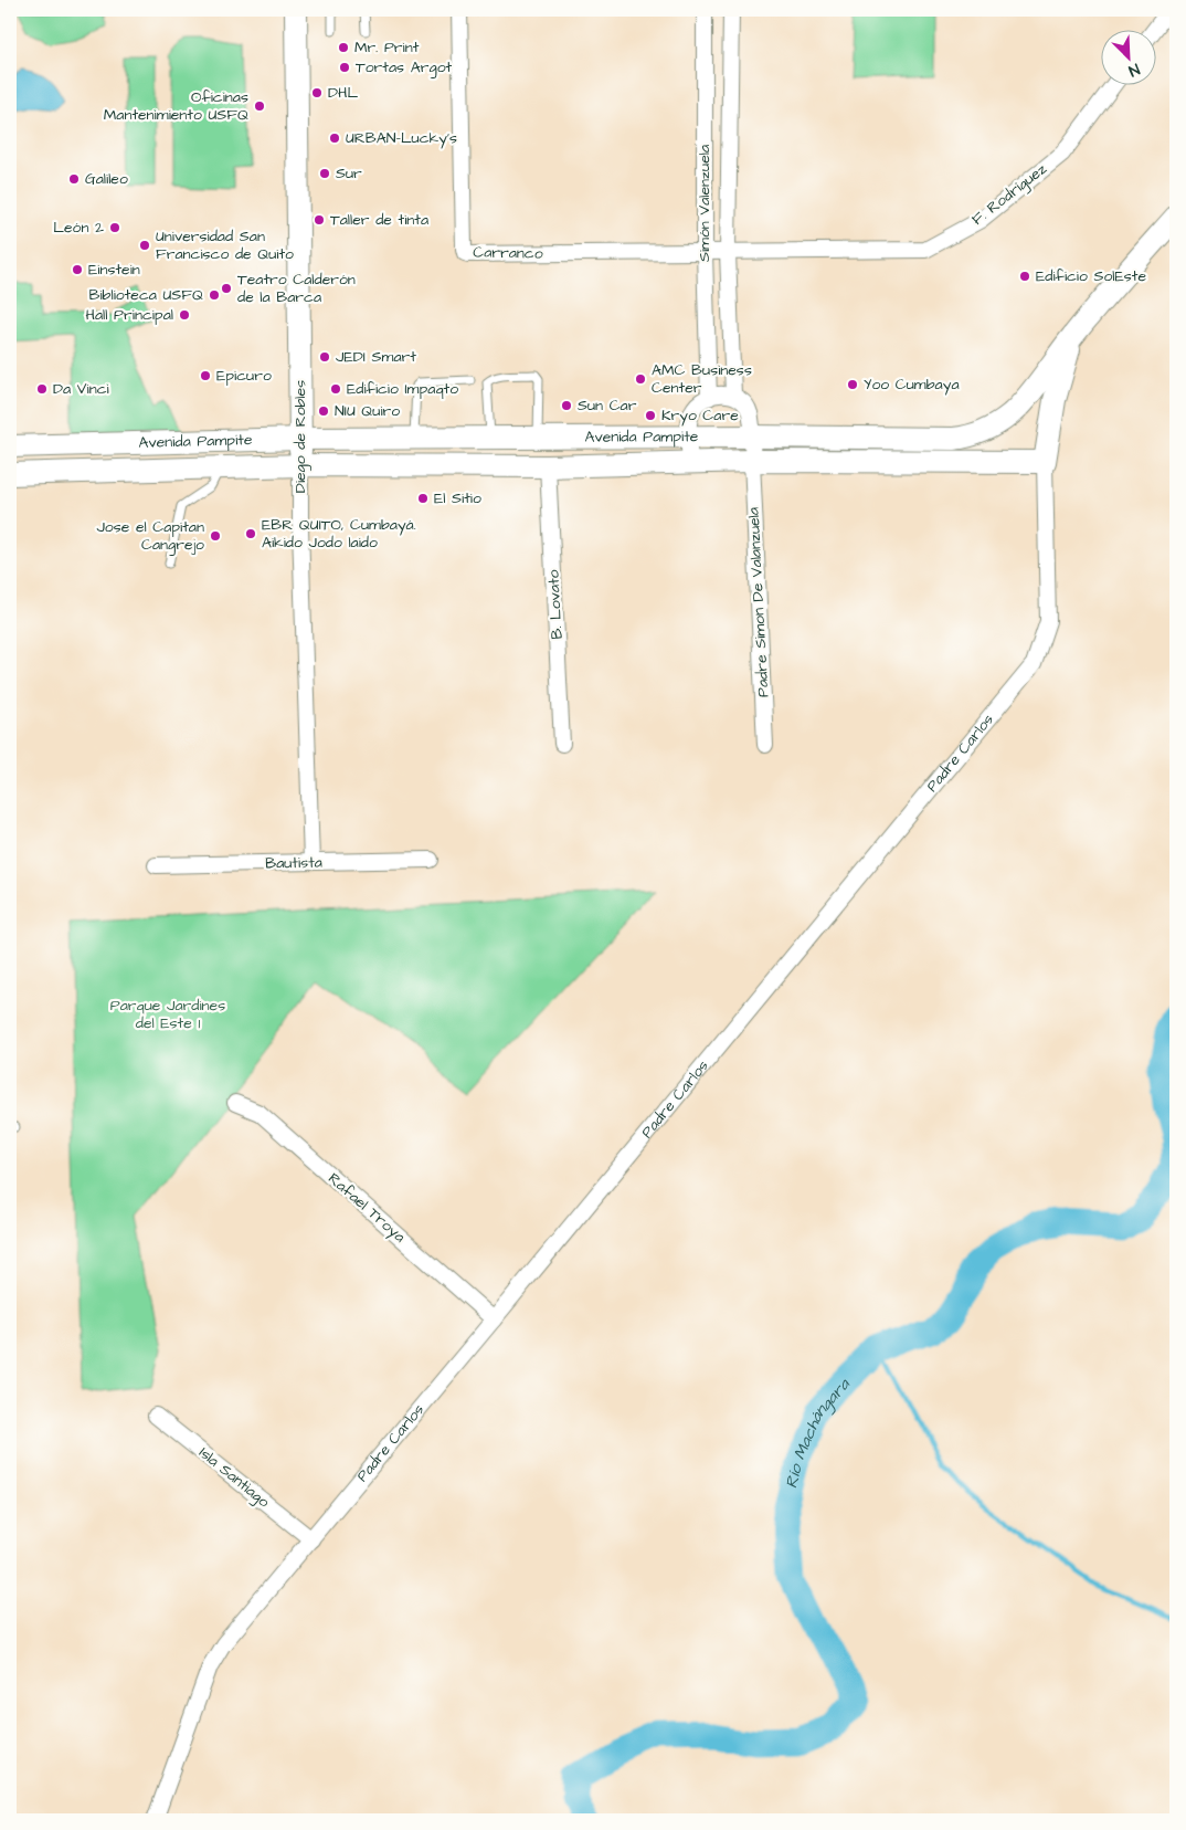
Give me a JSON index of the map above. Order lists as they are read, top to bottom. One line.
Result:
{"streets":{"street":["F. Rodríguez","Simón Valenzuela","Carranco","Diego de Robles","Avenida Pampite","Padre Simon De Valanzuela","B. Lovato","Padre Carlos","Bautista","Rafael Troya","Isla Santiago"]},"crossings":[["F. Rodríguez","Simón Valenzuela"],["F. Rodríguez","Carranco"],["Simón Valenzuela","Carranco"],["Diego de Robles","Avenida Pampite"],["Diego de Robles","Bautista"],["Avenida Pampite","Padre Simon De Valanzuela"],["Avenida Pampite","B. Lovato"],["Avenida Pampite","Padre Carlos"],["Padre Carlos","Rafael Troya"],["Padre Carlos","Isla Santiago"]],"water":["Río Machángara"],"parks":["Parque Jardines del Este 1"],"places":["Mr. Print","Tortas Argot","DHL","Oficinas Mantenimiento USFQ","URBAN-Lucky's","Sur","Galileo","Taller de tinta","León 2","Universidad San Francisco de Quito","Einstein","Edificio SolEste","Teatro Calderón de la Barca","Biblioteca USFQ","Hall Principal","JEDI Smart","Epicuro","AMC Business Center","Yoo Cumbaya","Da Vinci","Edificio Impaqto","Sun Car","NIU Quiro","Kryo Care","El Sitio","EBR QUITO, Cumbayá. Aikido Jodo laido","Jose el Capitan Cangrejo"],"north":"bottom right"}
